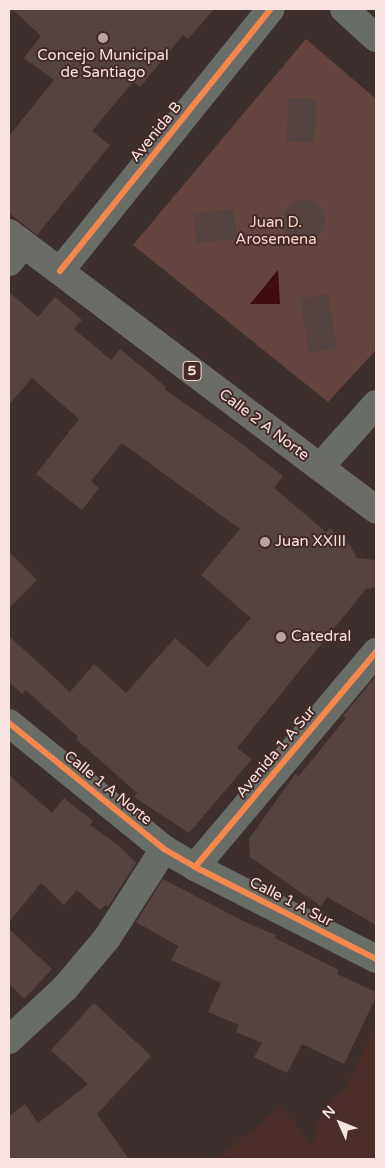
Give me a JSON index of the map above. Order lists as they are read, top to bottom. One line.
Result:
{"streets":{"main road":["5","Calle 2 A Norte"],"street":["Avenida B","Avenida 1 A Sur","Calle 1 A Norte","Calle 1 A Sur"]},"crossings":[["Avenida B","Calle 2 A Norte"],["Avenida 1 A Sur","Calle 1 A Norte"],["Avenida 1 A Sur","Calle 1 A Sur"],["Calle 1 A Norte","Calle 1 A Sur"]],"parks":["Juan D. Arosemena"],"places":["Concejo Municipal de Santiago","Juan XXIII","Catedral"],"north":"top left"}
